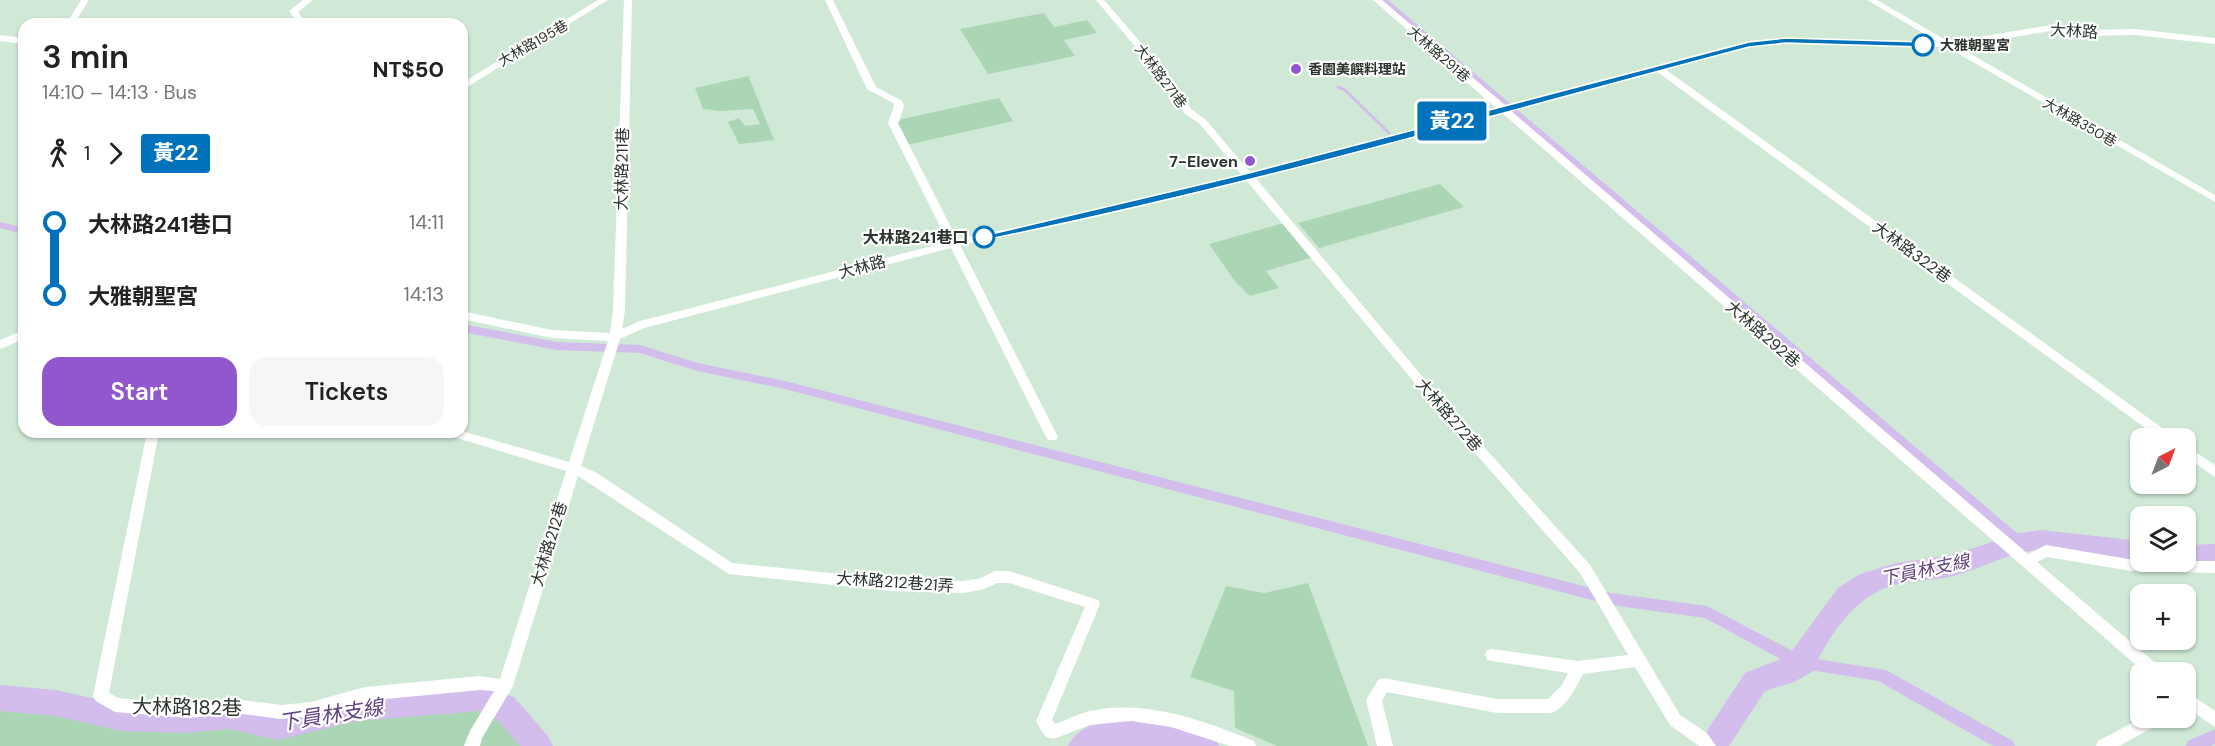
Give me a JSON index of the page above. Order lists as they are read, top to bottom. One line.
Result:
{"streets":{"street":["大林路","大林路195巷","大林路291巷","大林路271巷","大林路350巷","大林路211巷","大林路322巷","大林路292巷","大林路272巷","大林路212巷","大林路212巷21弄","大林路182巷"]},"crossings":[["大林路","大林路291巷"],["大林路","大林路271巷"],["大林路","大林路350巷"],["大林路","大林路211巷"],["大林路","大林路322巷"],["大林路","大林路292巷"],["大林路","大林路272巷"],["大林路","大林路212巷"],["大林路291巷","大林路292巷"],["大林路271巷","大林路272巷"],["大林路211巷","大林路212巷"],["大林路212巷","大林路212巷21弄"],["大林路212巷","大林路182巷"]],"water":["下員林支線"],"places":["大雅朝聖宮","香園美饌料理站","7-Eleven","大林路241巷口"],"lines":["bus line 黃22"],"north":"top right","page":{"on_map":"黃22","heading":["3 min","14:10 – 14:13 · Bus","NT$50"],"legs":["1","黃22"],"list":[{"name":"大林路241巷口","value":"14:11"},{"name":"大雅朝聖宮","value":"14:13"}],"buttons":["Start","Tickets"],"map_buttons":["+","−"]}}
